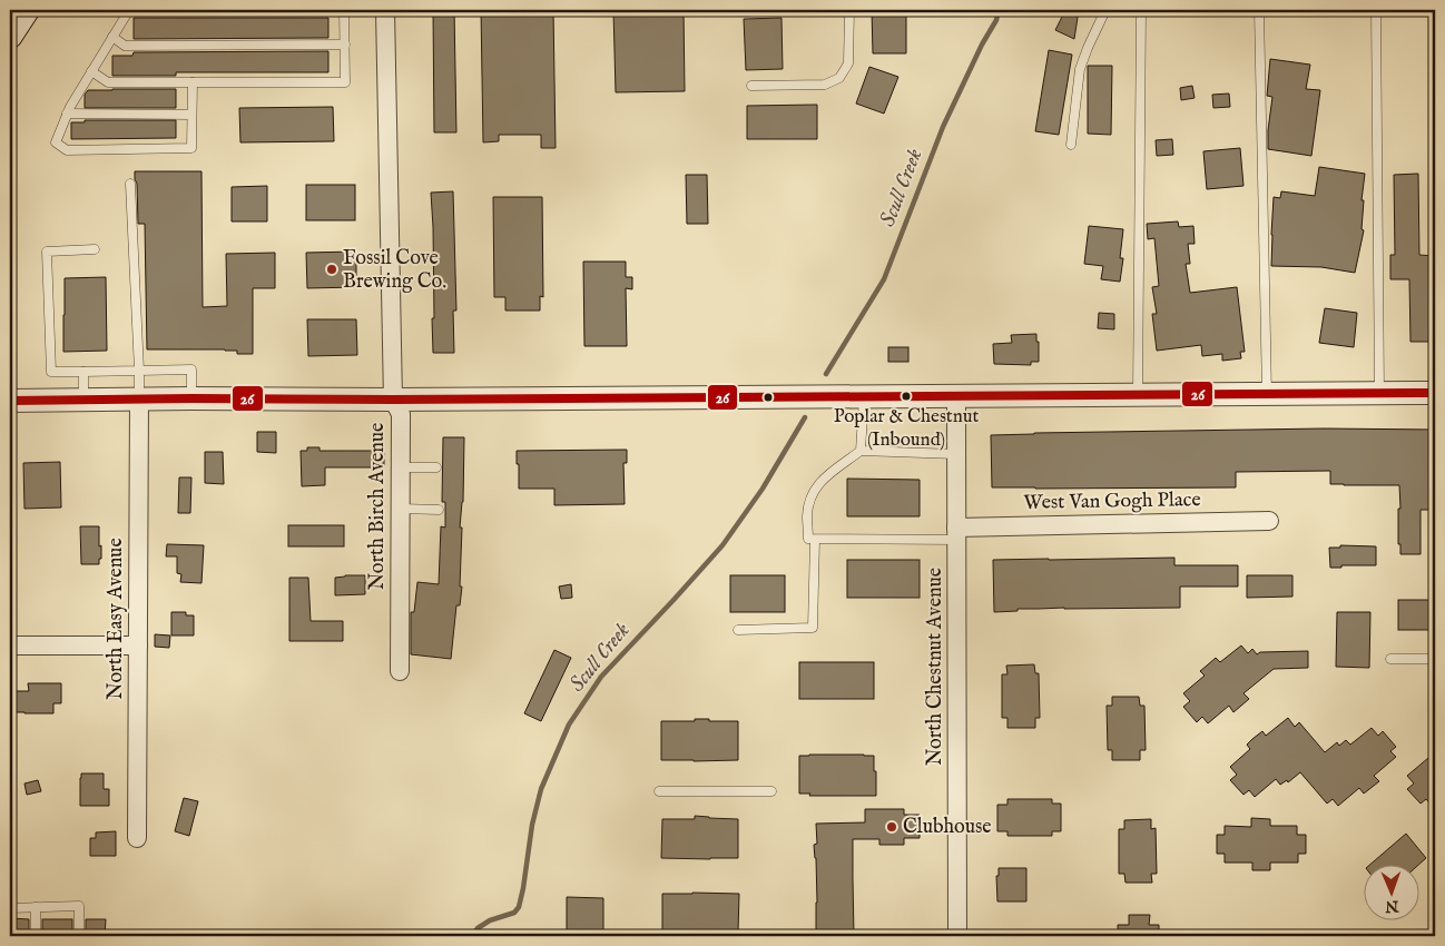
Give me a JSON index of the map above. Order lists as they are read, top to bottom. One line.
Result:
{"streets":{"street":["West Van Gogh Place","North Birch Avenue","North Easy Avenue","North Chestnut Avenue"]},"crossings":[["West Van Gogh Place","North Chestnut Avenue"]],"water":["Scull Creek"],"places":["Fossil Cove Brewing Co.","Poplar & Chestnut (Inbound)","Clubhouse"],"lines":["transit line 26"],"north":"bottom"}
